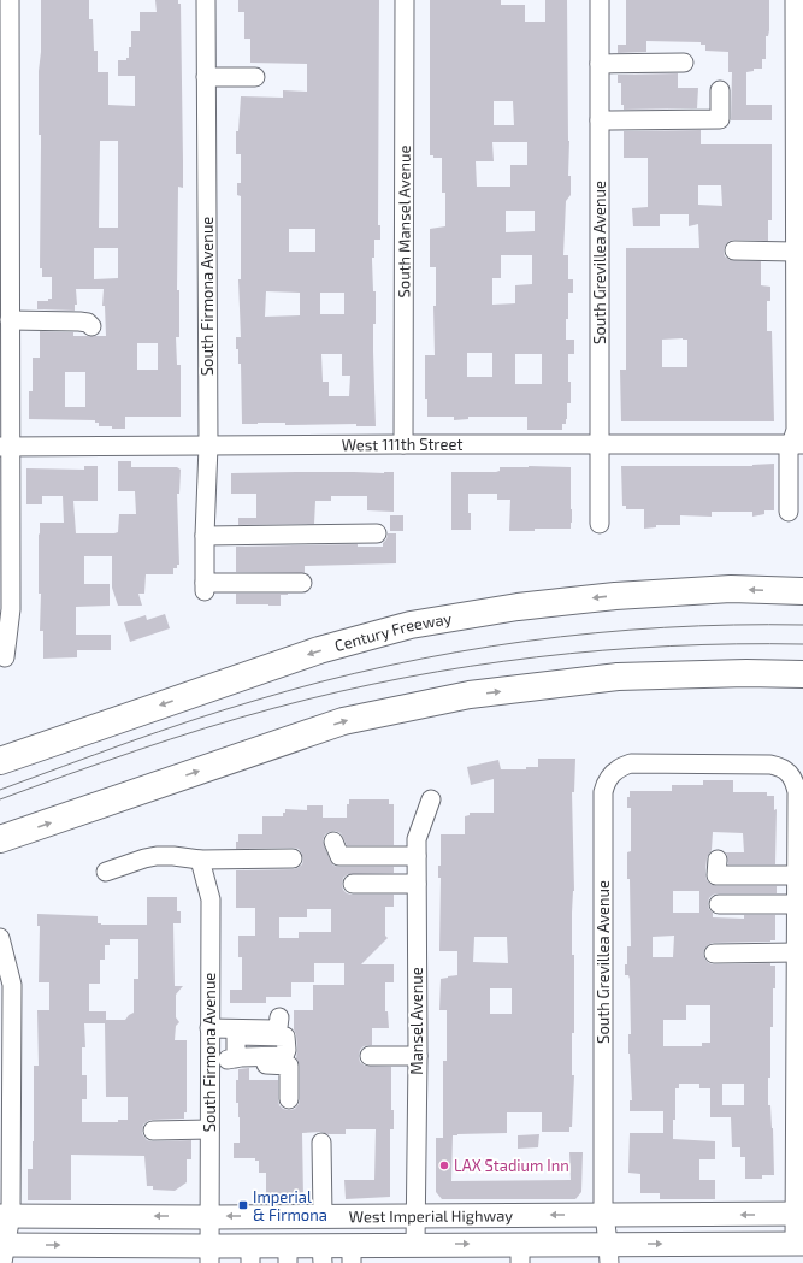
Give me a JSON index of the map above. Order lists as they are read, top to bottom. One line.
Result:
{"streets":{"highway":["Century Freeway"],"main road":["West Imperial Highway"],"street":["South Mansel Avenue","South Grevillea Avenue","South Firmona Avenue","West 111th Street","Mansel Avenue"]},"crossings":[["South Mansel Avenue","West 111th Street"],["South Grevillea Avenue","West 111th Street"],["South Grevillea Avenue","West Imperial Highway"],["South Firmona Avenue","West 111th Street"],["South Firmona Avenue","West Imperial Highway"],["Mansel Avenue","West Imperial Highway"]],"places":{"other":["LAX Stadium Inn"],"transit":["Imperial & Firmona"]}}
